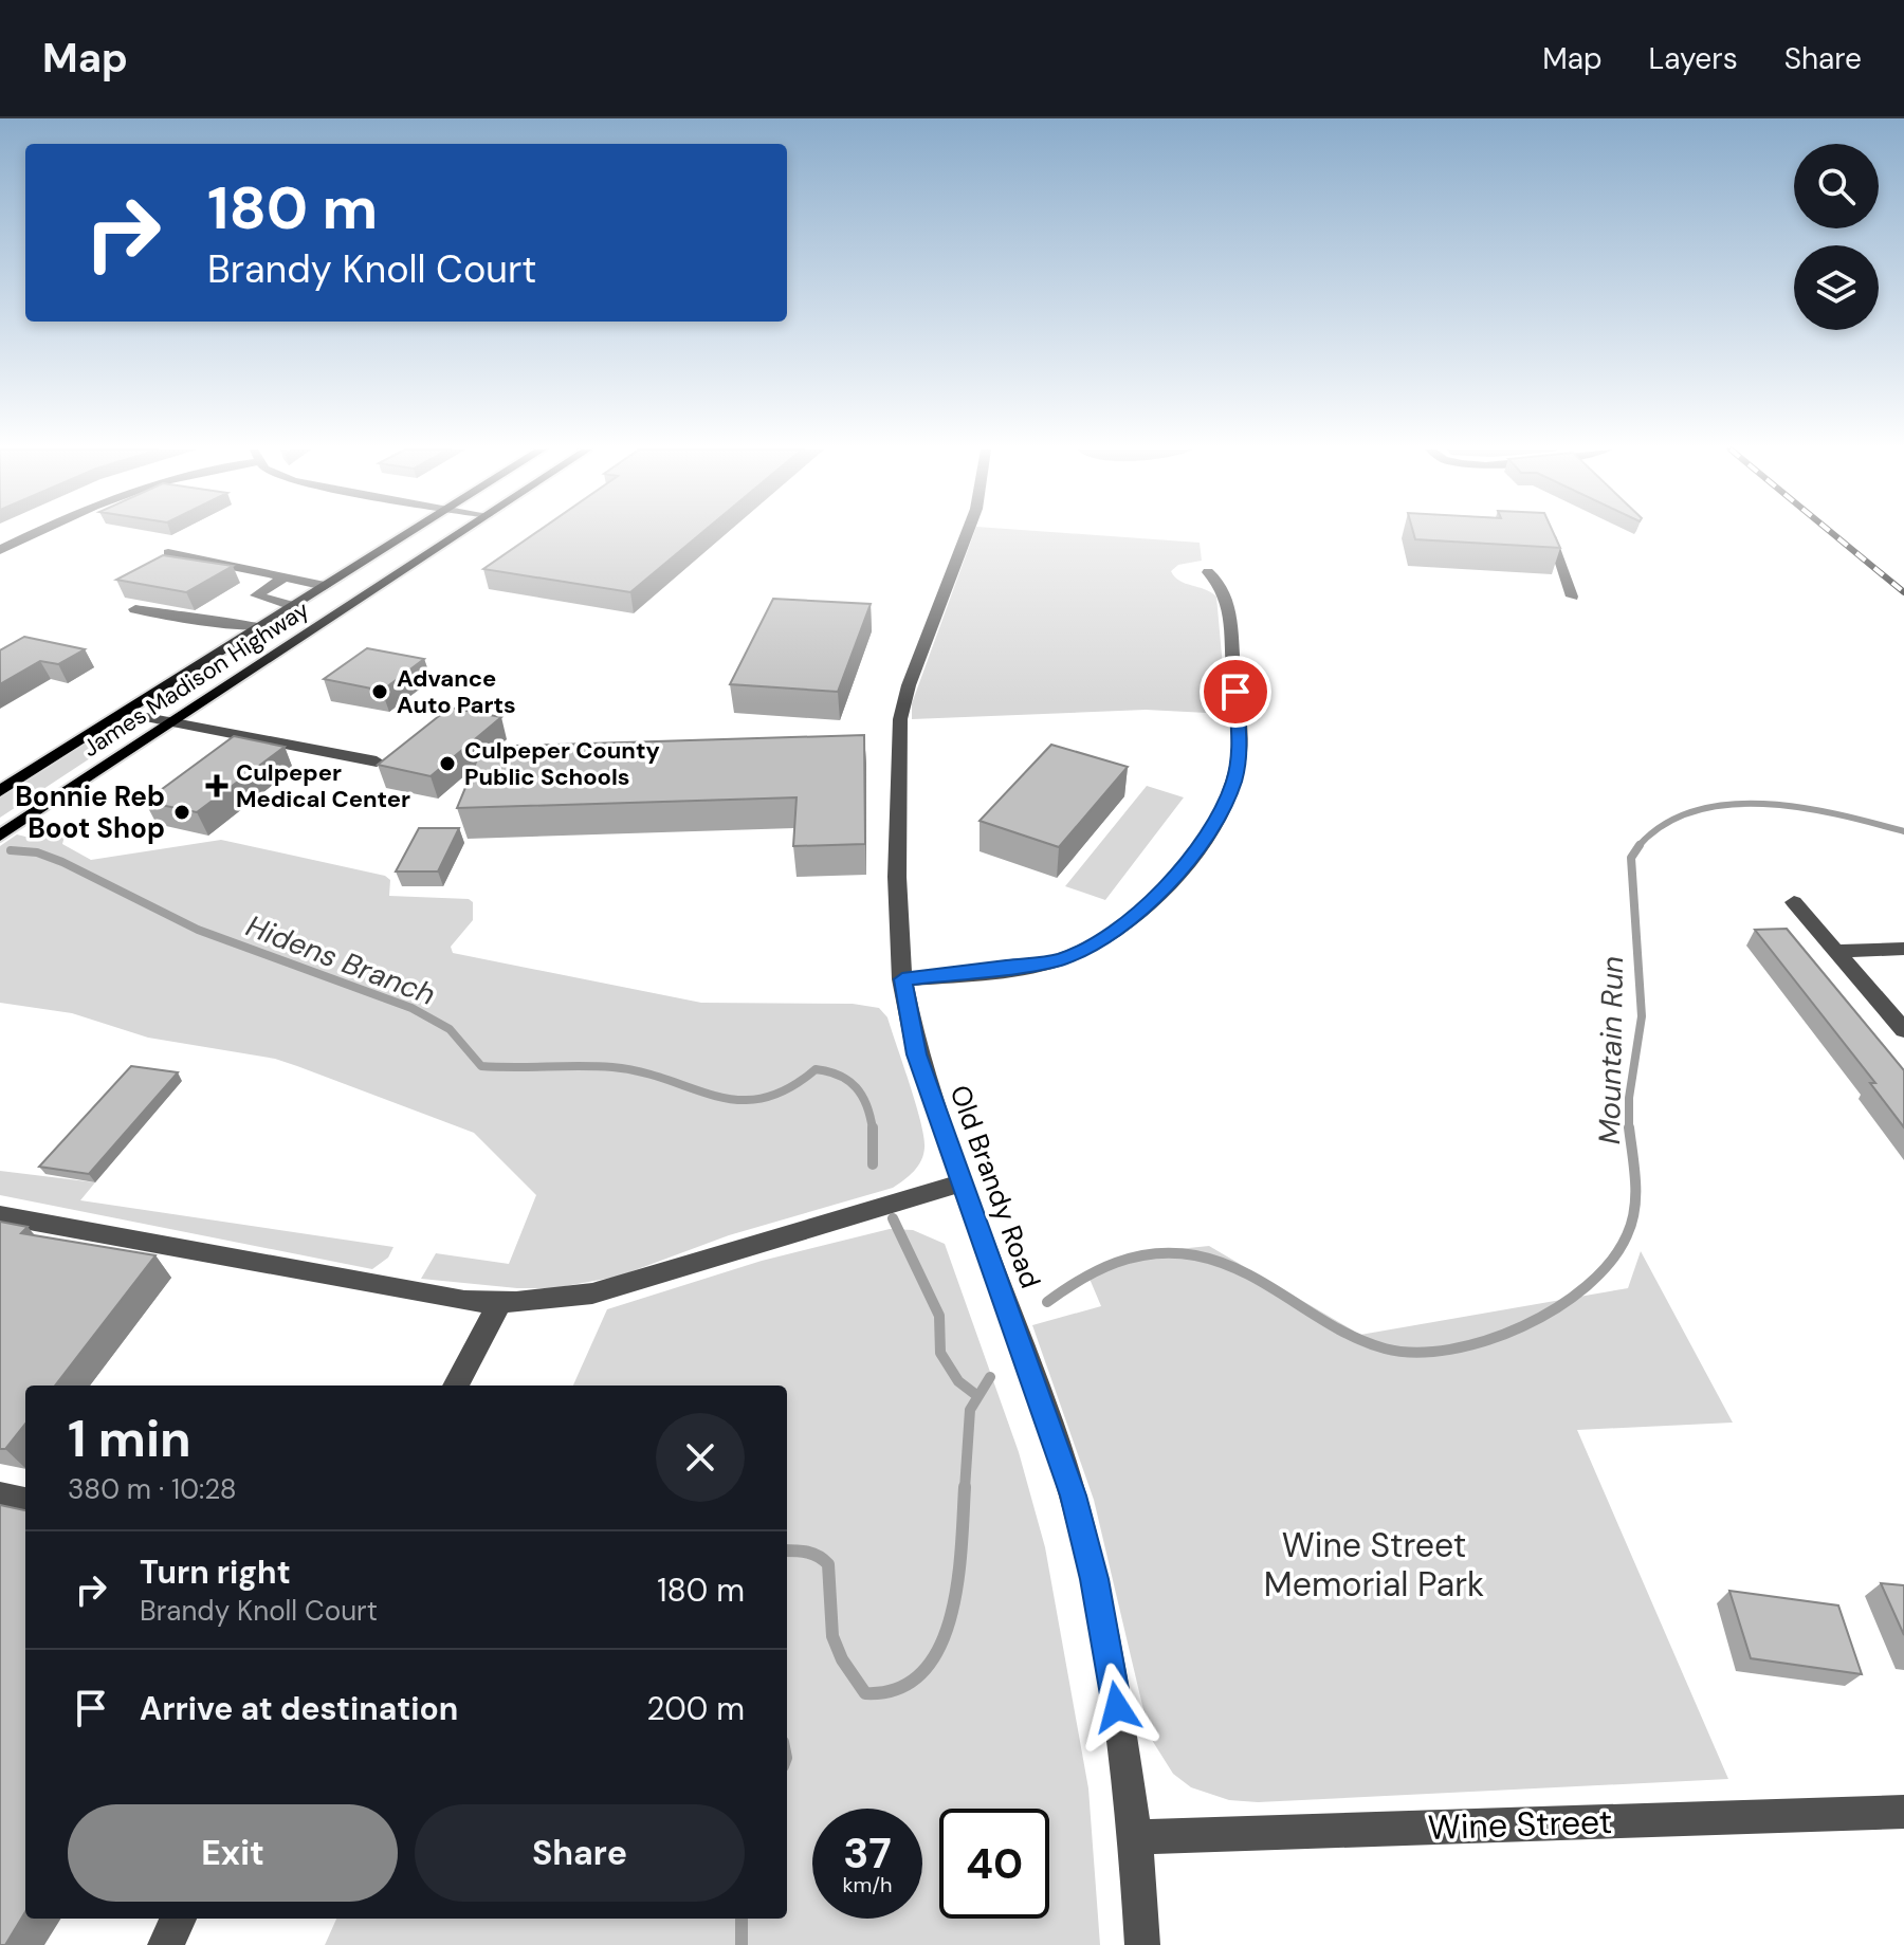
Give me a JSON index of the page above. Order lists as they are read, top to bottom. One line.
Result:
{"streets":{"main road":["James Madison Highway"],"street":["Old Brandy Road","Wine Street"]},"crossings":[["Old Brandy Road","Wine Street"]],"water":["Hidens Branch","Mountain Run"],"parks":["Wine Street Memorial Park"],"places":{"other":["Advance Auto Parts","Culpeper County Public Schools","Bonnie Reb Boot Shop"],"health":["Culpeper Medical Center"]},"page":{"header":"Map","nav":["Map","Layers","Share"],"turn":["180 m","Brandy Knoll Court"],"heading":["1 min","380 m · 10:28"],"list":[{"name":"Turn right","note":"Brandy Knoll Court","value":"180 m"},{"name":"Arrive at destination","value":"200 m"}],"buttons":["Exit","Share"],"speed":"37 km/h","limit":"40"}}
